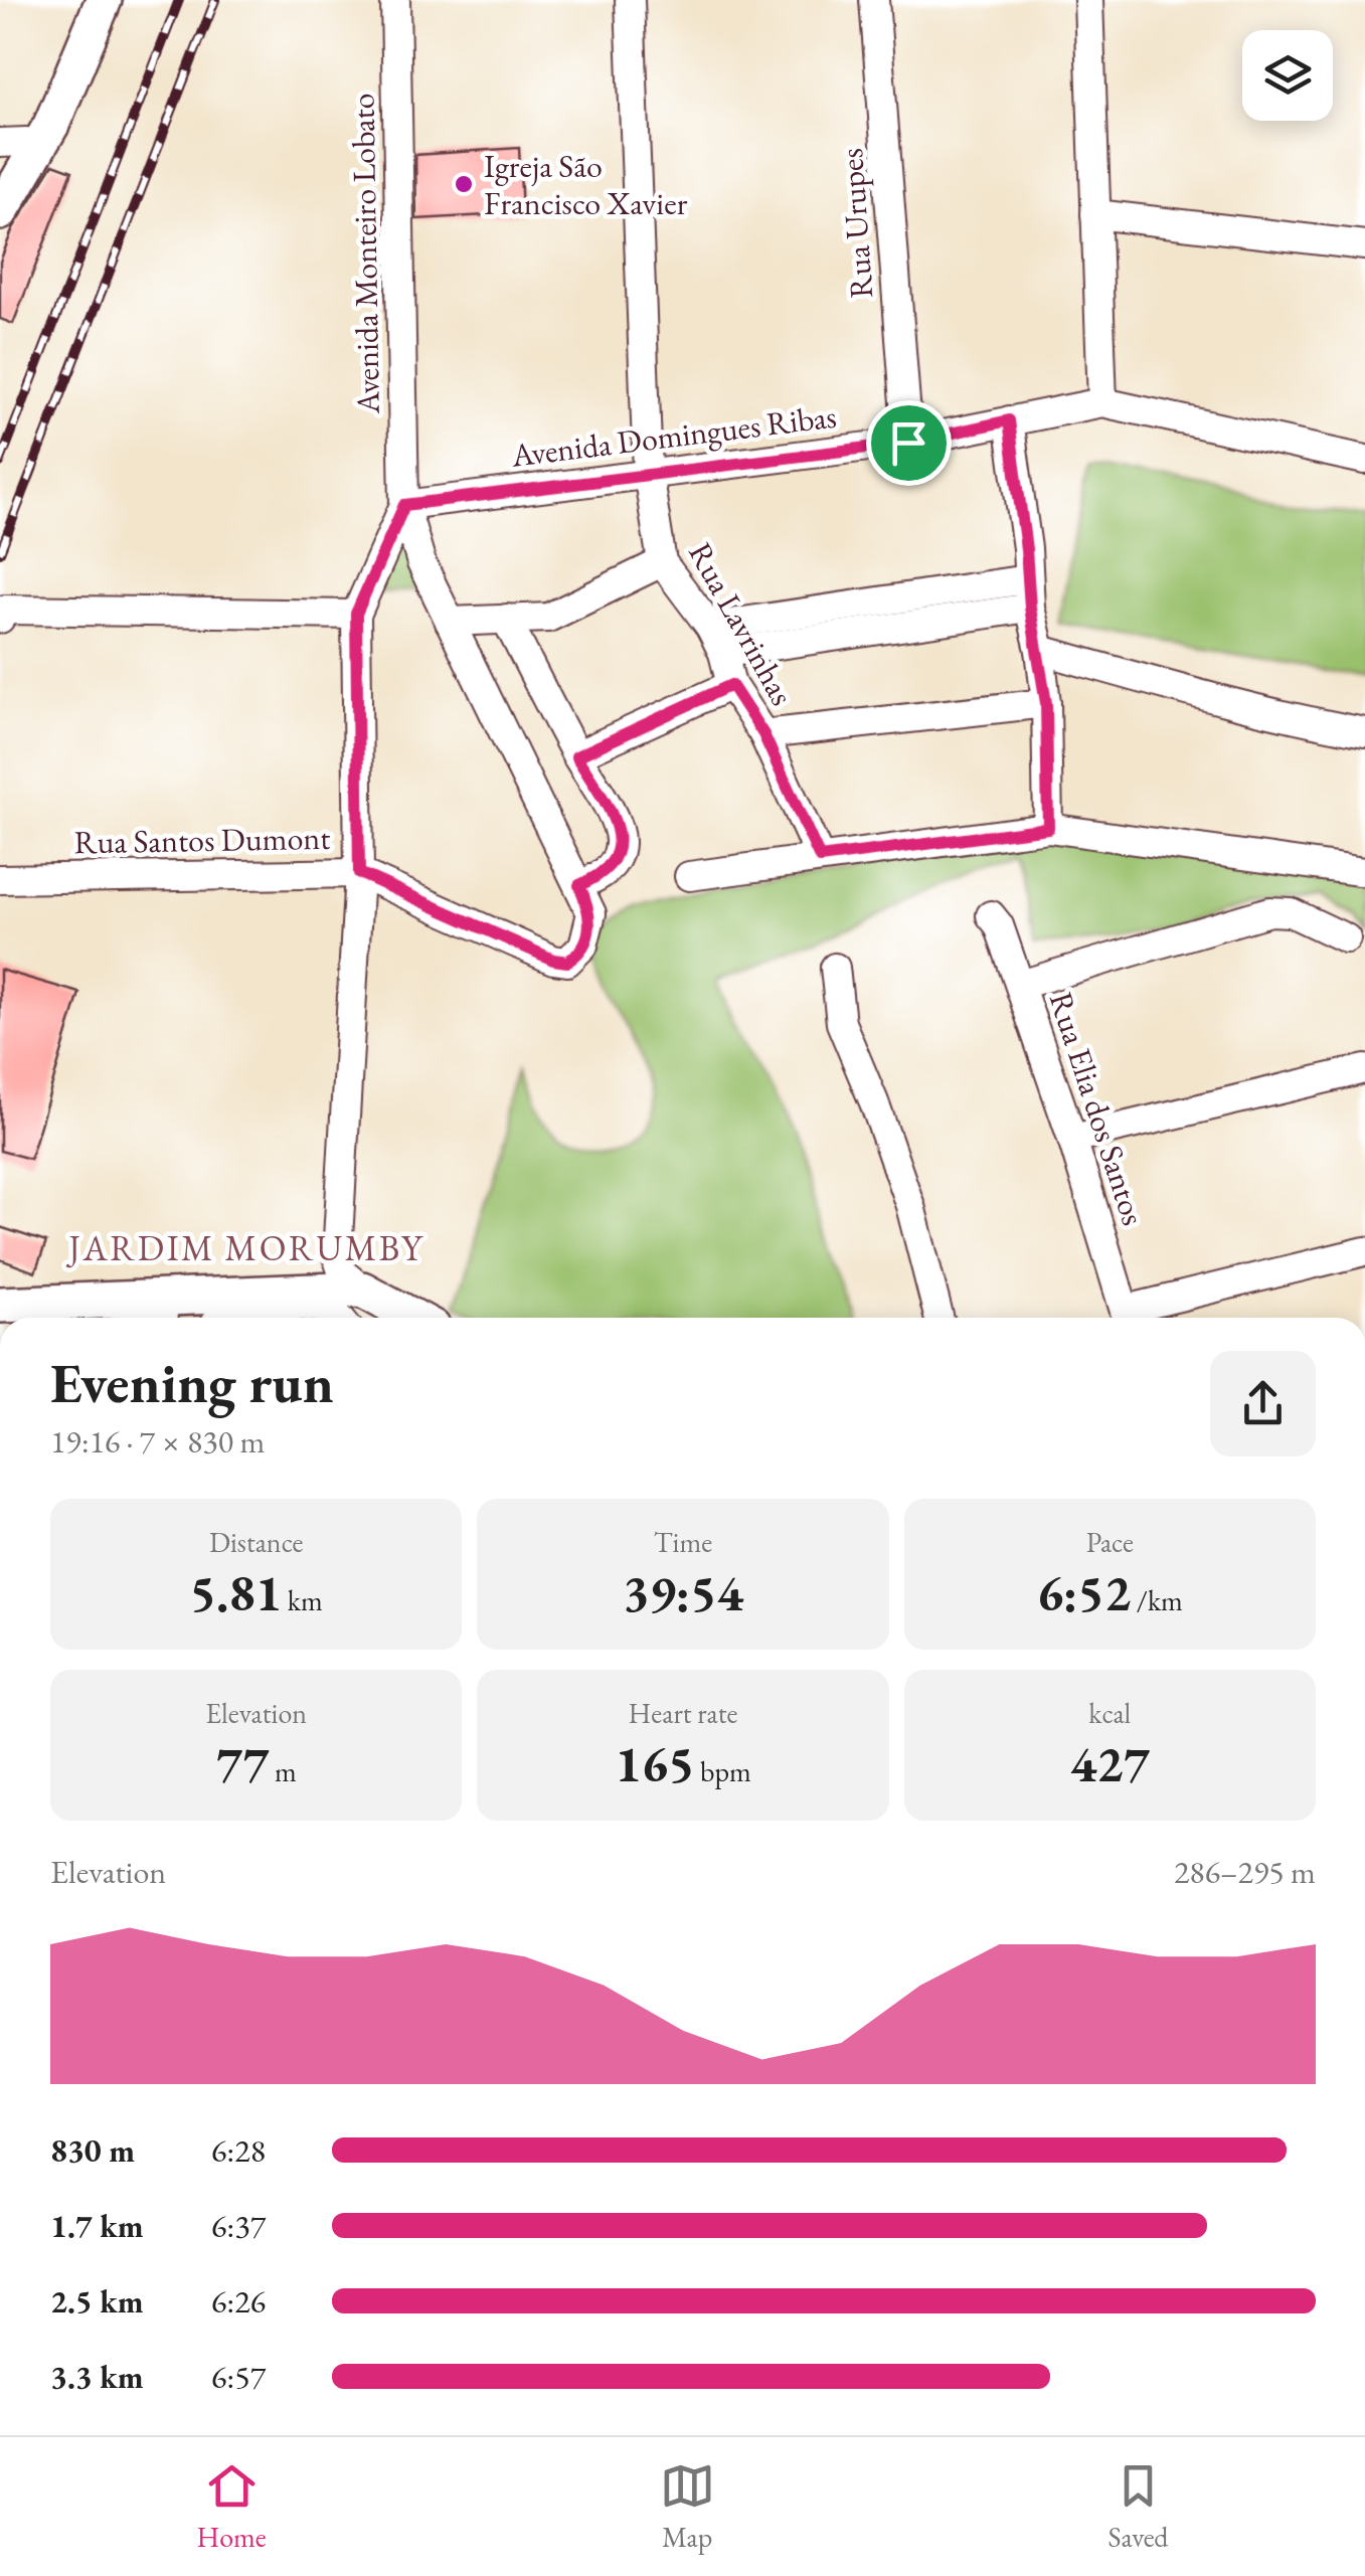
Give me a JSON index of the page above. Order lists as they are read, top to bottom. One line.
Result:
{"streets":{"street":["Rua Urupes","Avenida Monteiro Lobato","Avenida Domingues Ribas","Rua Lavrinhas","Rua Santos Dumont","Rua Elia dos Santos"]},"crossings":[["Rua Urupes","Avenida Domingues Ribas"],["Avenida Monteiro Lobato","Avenida Domingues Ribas"],["Avenida Domingues Ribas","Rua Lavrinhas"]],"districts":["JARDIM MORUMBY"],"places":["Igreja São Francisco Xavier"],"page":{"heading":["Evening run","19:16 · 7 × 830 m"],"stats":[["Distance","5.81 km"],["Time","39:54"],["Pace","6:52 /km"],["Elevation","77 m"],["Heart rate","165 bpm"],["kcal","427"]],"chart":["Elevation","286–295 m"],"list":[{"name":"830 m","note":"6:28"},{"name":"1.7 km","note":"6:37"},{"name":"2.5 km","note":"6:26"},{"name":"3.3 km","note":"6:57"}],"tabs":["Home","Map","Saved"]}}
